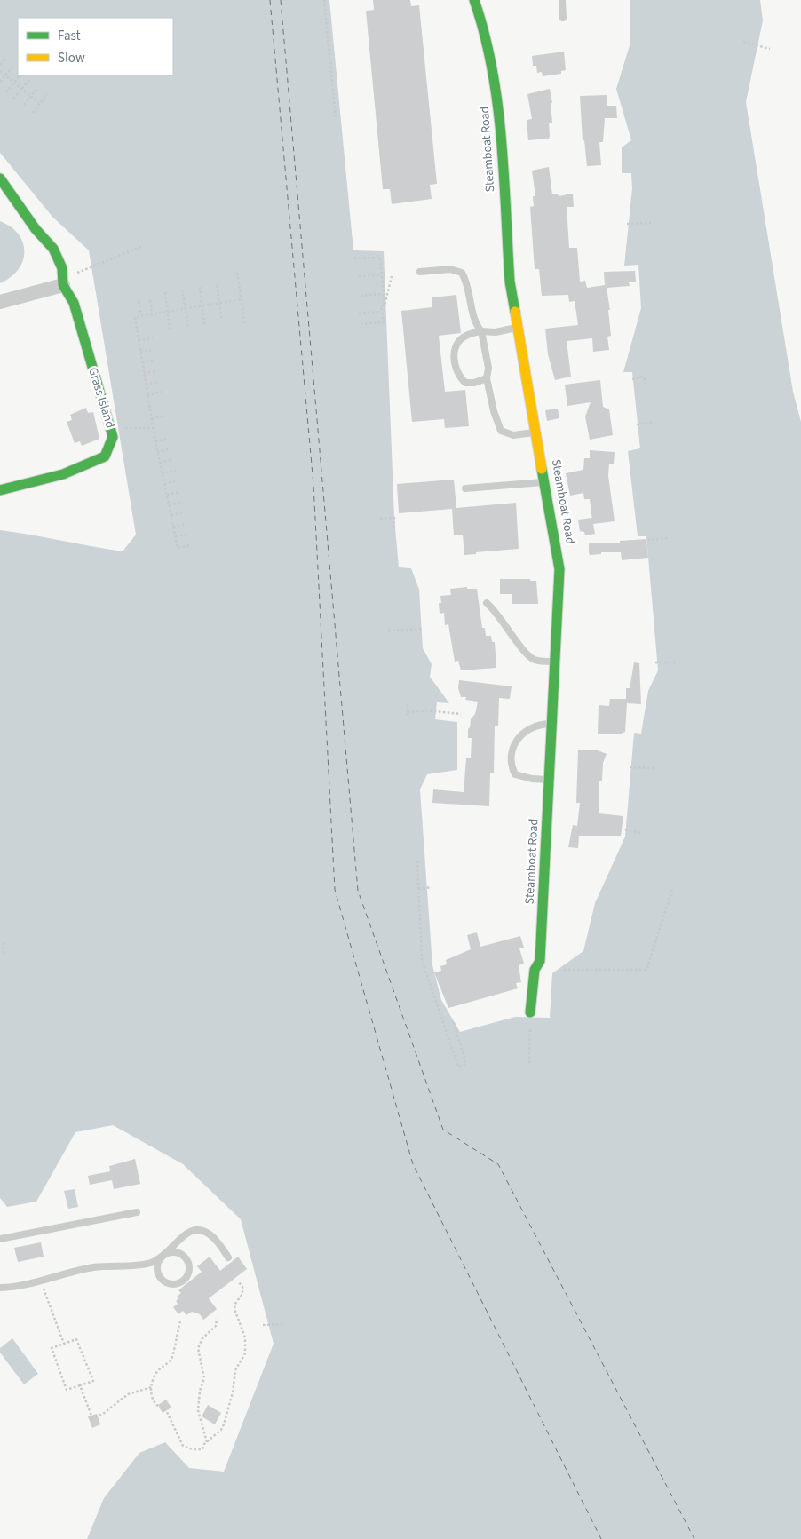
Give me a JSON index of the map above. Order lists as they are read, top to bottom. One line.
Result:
{"streets":{"street":["Steamboat Road","Grass Island"]},"legend":["Fast","Slow"]}
